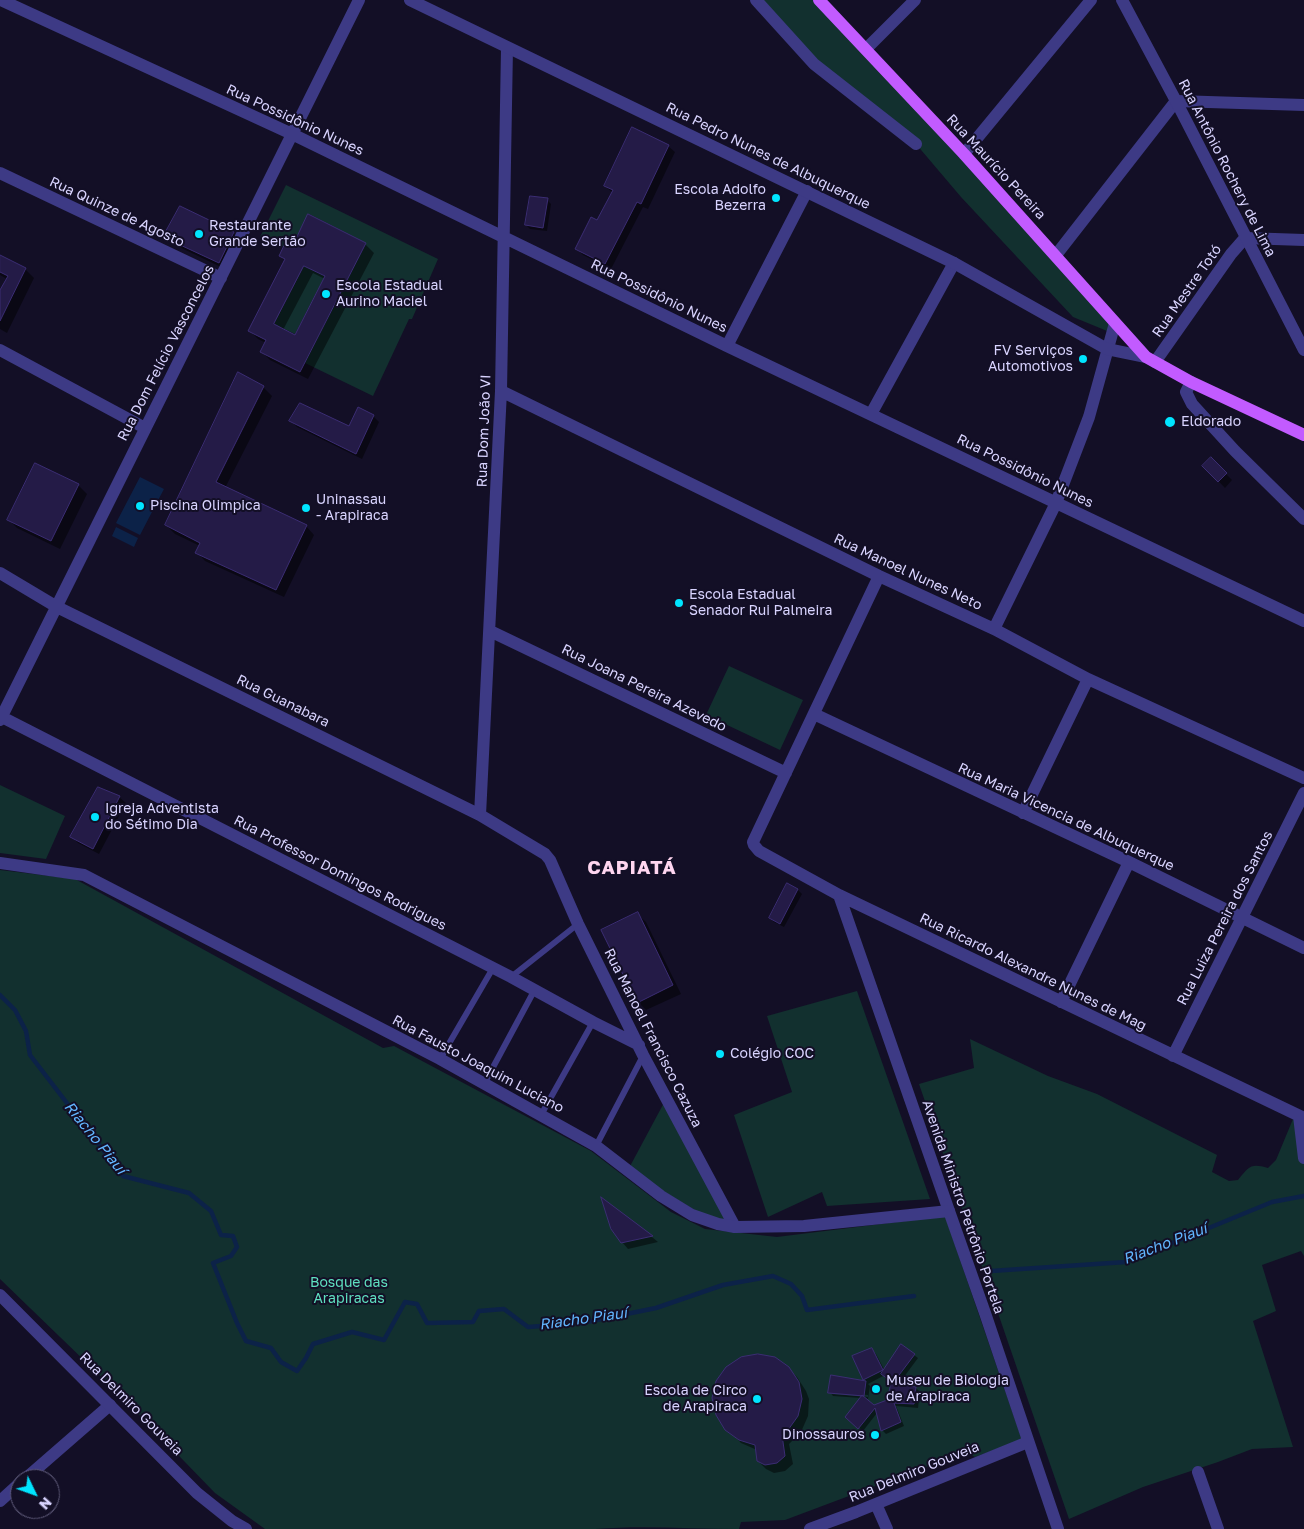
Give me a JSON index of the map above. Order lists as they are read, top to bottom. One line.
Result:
{"streets":{"main road":["Rua Maurício Pereira"],"street":["Rua Possidônio Nunes","Rua Pedro Nunes de Albuquerque","Rua Antônio Rochery de Lima","Rua Quinze de Agosto","Rua Mestre Totó","Rua Dom Felício Vasconcelos","Rua Dom João VI","Rua Manoel Nunes Neto","Rua Joana Pereira Azevedo","Rua Guanabara","Rua Maria Vicencia de Albuquerque","Rua Professor Domingos Rodrigues","Rua Luiza Pereira dos Santos","Rua Ricardo Alexandre Nunes de Mag","Rua Manoel Francisco Cazuza","Rua Fausto Joaquim Luciano","Avenida Ministro Petrônio Portela","Rua Delmiro Gouveia"]},"crossings":[["Rua Possidônio Nunes","Rua Dom Felício Vasconcelos"],["Rua Possidônio Nunes","Rua Dom João VI"],["Rua Pedro Nunes de Albuquerque","Rua Maurício Pereira"],["Rua Pedro Nunes de Albuquerque","Rua Mestre Totó"],["Rua Pedro Nunes de Albuquerque","Rua Dom João VI"],["Rua Maurício Pereira","Rua Mestre Totó"],["Rua Antônio Rochery de Lima","Rua Mestre Totó"],["Rua Quinze de Agosto","Rua Dom Felício Vasconcelos"],["Rua Dom Felício Vasconcelos","Rua Guanabara"],["Rua Dom Felício Vasconcelos","Rua Professor Domingos Rodrigues"],["Rua Dom João VI","Rua Manoel Nunes Neto"],["Rua Dom João VI","Rua Joana Pereira Azevedo"],["Rua Dom João VI","Rua Guanabara"],["Rua Joana Pereira Azevedo","Rua Ricardo Alexandre Nunes de Mag"],["Rua Guanabara","Rua Manoel Francisco Cazuza"],["Rua Maria Vicencia de Albuquerque","Rua Luiza Pereira dos Santos"],["Rua Professor Domingos Rodrigues","Rua Manoel Francisco Cazuza"],["Rua Luiza Pereira dos Santos","Rua Ricardo Alexandre Nunes de Mag"],["Rua Ricardo Alexandre Nunes de Mag","Avenida Ministro Petrônio Portela"],["Rua Manoel Francisco Cazuza","Rua Fausto Joaquim Luciano"],["Rua Fausto Joaquim Luciano","Avenida Ministro Petrônio Portela"],["Avenida Ministro Petrônio Portela","Rua Delmiro Gouveia"]],"districts":["CAPIATÁ"],"water":["Riacho Piauí"],"parks":["Bosque das Arapiracas"],"places":["Escola Adolfo Bezerra","Restaurante Grande Sertão","Escola Estadual Aurino Maciel","FV Serviços Automotivos","Eldorado","Piscina Olimpica","Uninassau - Arapiraca","Escola Estadual Senador Rui Palmeira","Igreja Adventista do Sétimo Dia","Colégio COC","Museu de Biologia de Arapiraca","Escola de Circo de Arapiraca","Dinossauros"],"north":"bottom right"}
